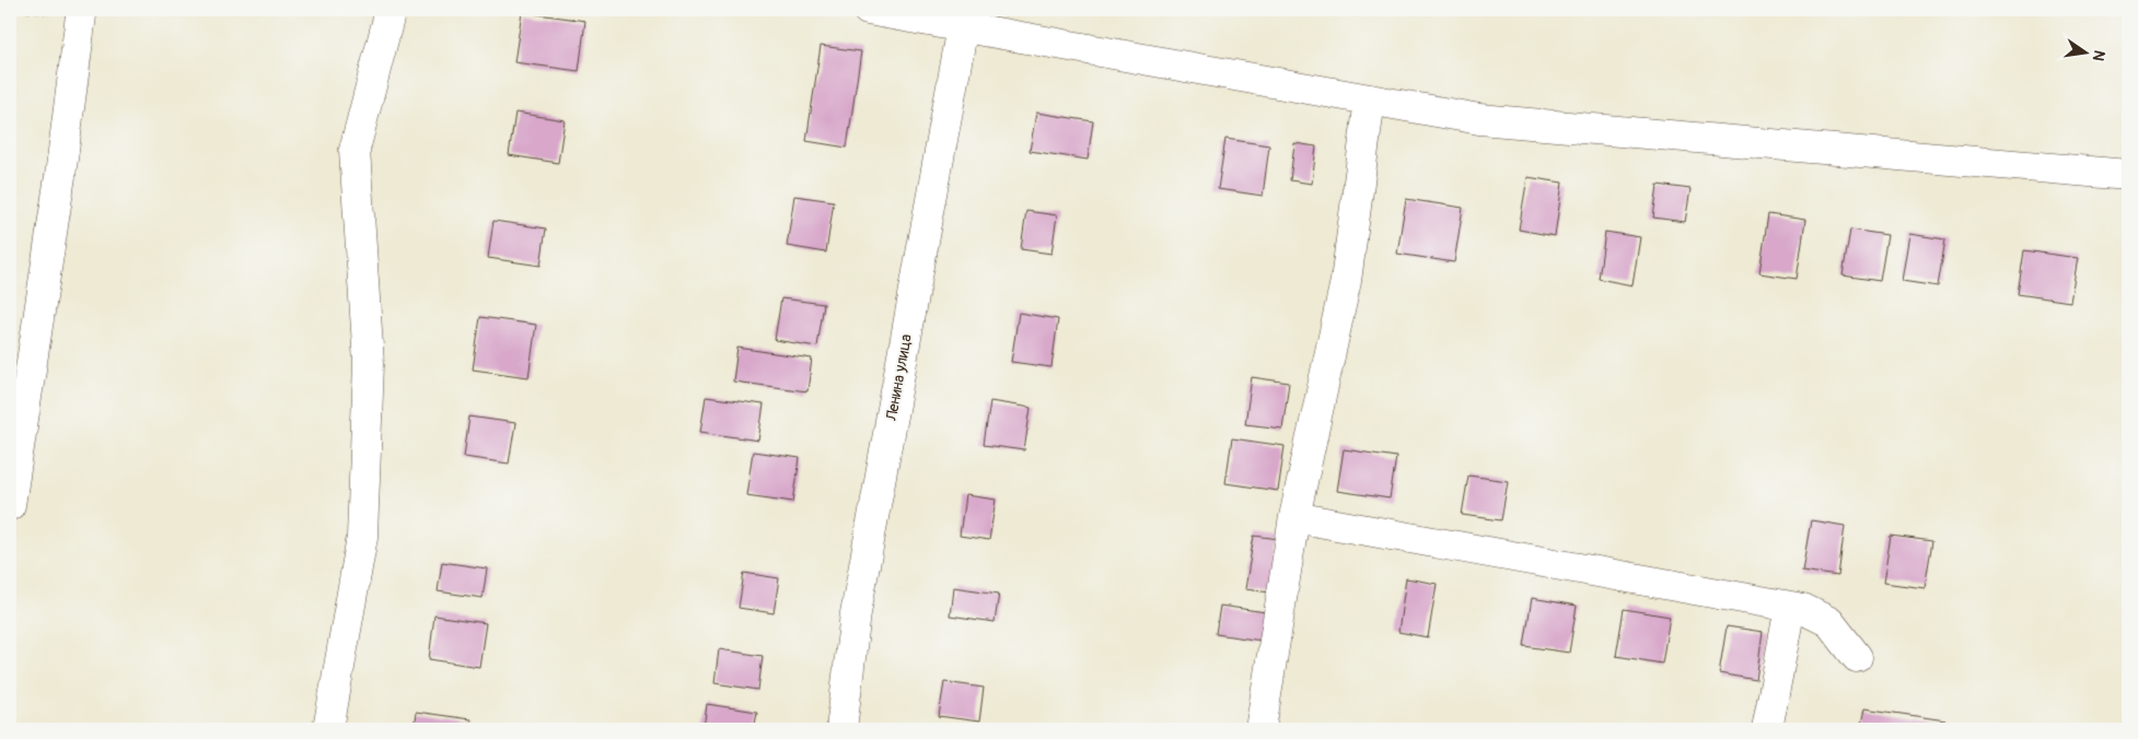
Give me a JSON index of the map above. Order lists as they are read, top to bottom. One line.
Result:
{"streets":{"street":["Ленина улица"]},"north":"right"}
